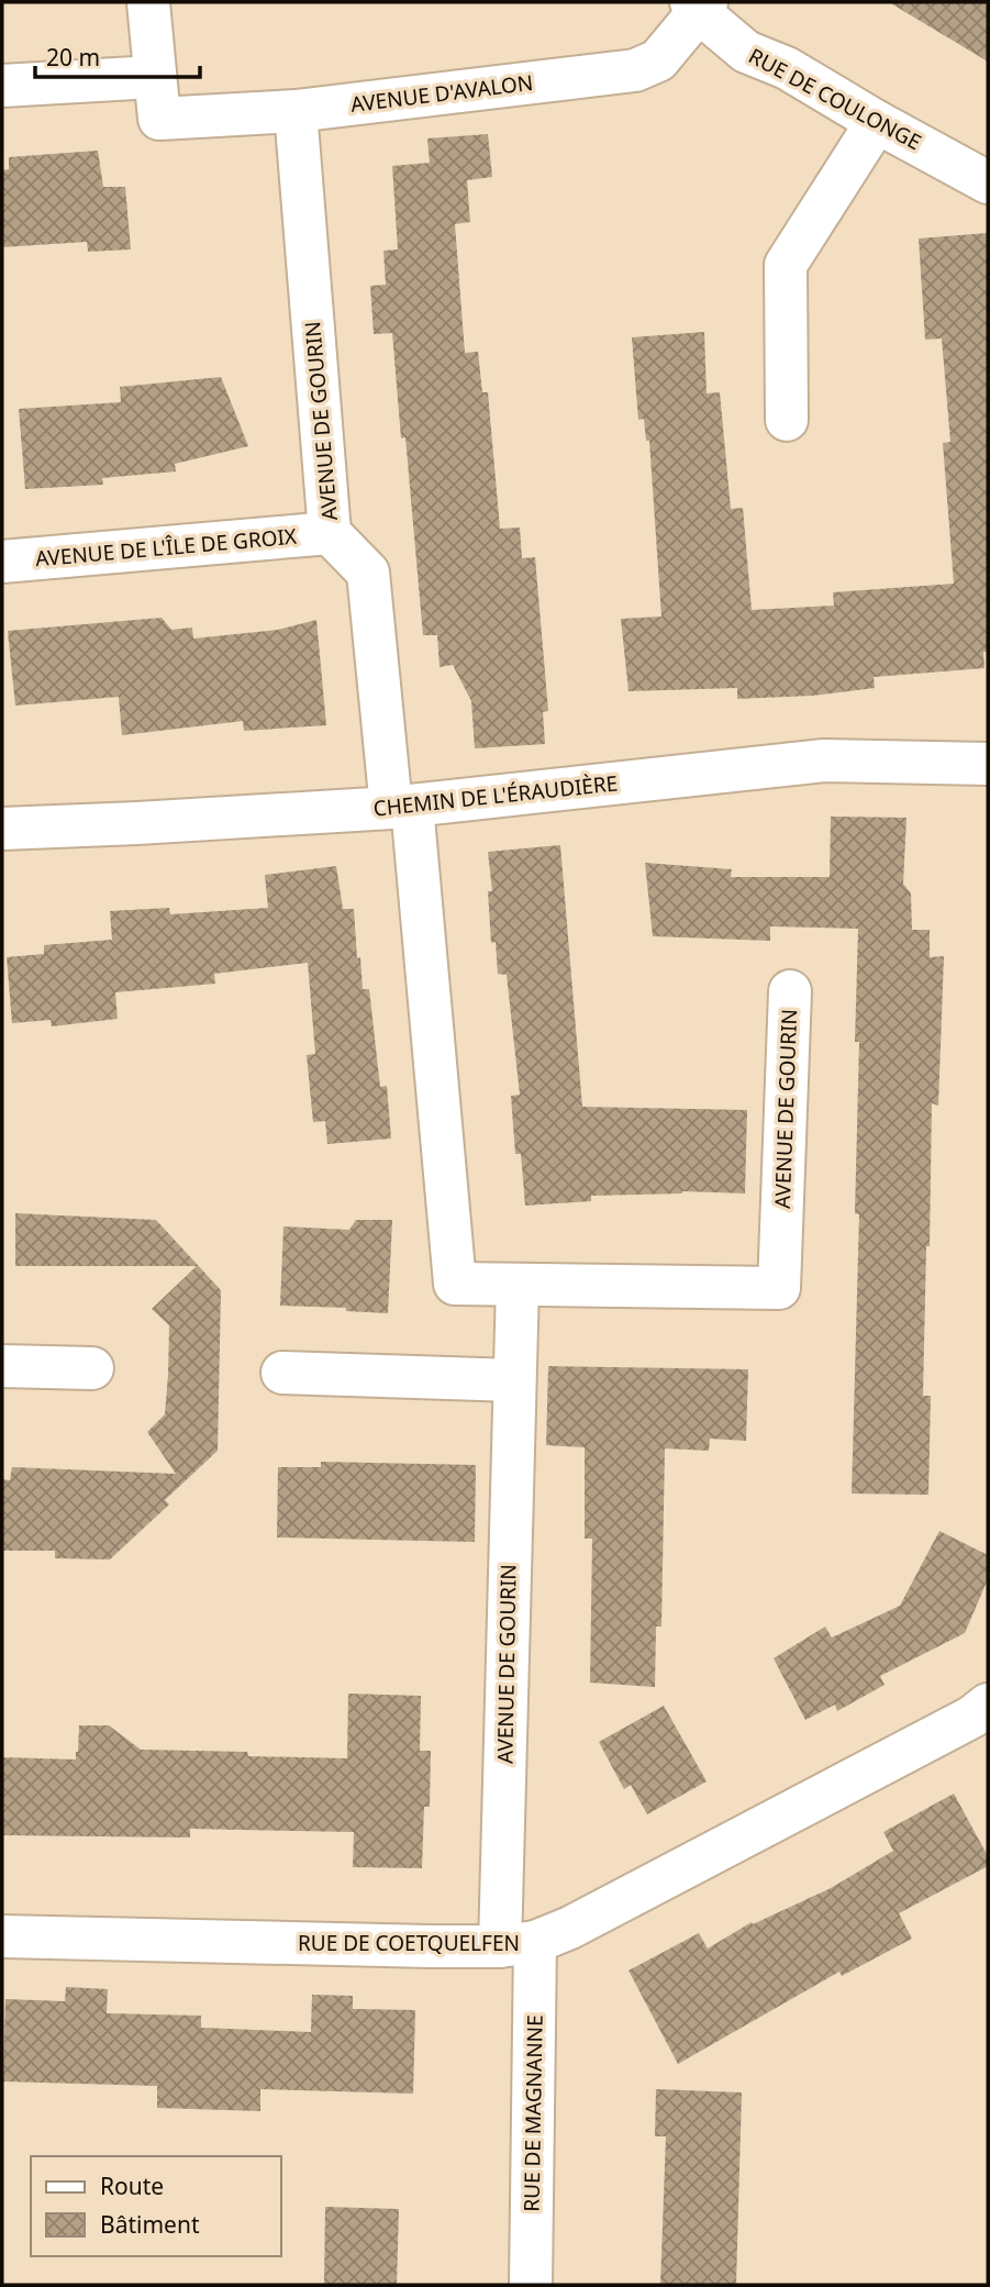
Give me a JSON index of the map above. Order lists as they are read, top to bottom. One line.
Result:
{"streets":{"street":["AVENUE D'AVALON","RUE DE COULONGE","AVENUE DE GOURIN","AVENUE DE L'ÎLE DE GROIX","CHEMIN DE L'ÉRAUDIÈRE","RUE DE COETQUELFEN","RUE DE MAGNANNE"]},"crossings":[["AVENUE D'AVALON","RUE DE COULONGE"],["AVENUE D'AVALON","AVENUE DE GOURIN"],["AVENUE DE GOURIN","AVENUE DE L'ÎLE DE GROIX"],["AVENUE DE GOURIN","CHEMIN DE L'ÉRAUDIÈRE"],["AVENUE DE GOURIN","RUE DE COETQUELFEN"],["AVENUE DE GOURIN","RUE DE MAGNANNE"],["RUE DE COETQUELFEN","RUE DE MAGNANNE"]],"legend":["Route","Bâtiment"],"scale_bar":"20 m"}
